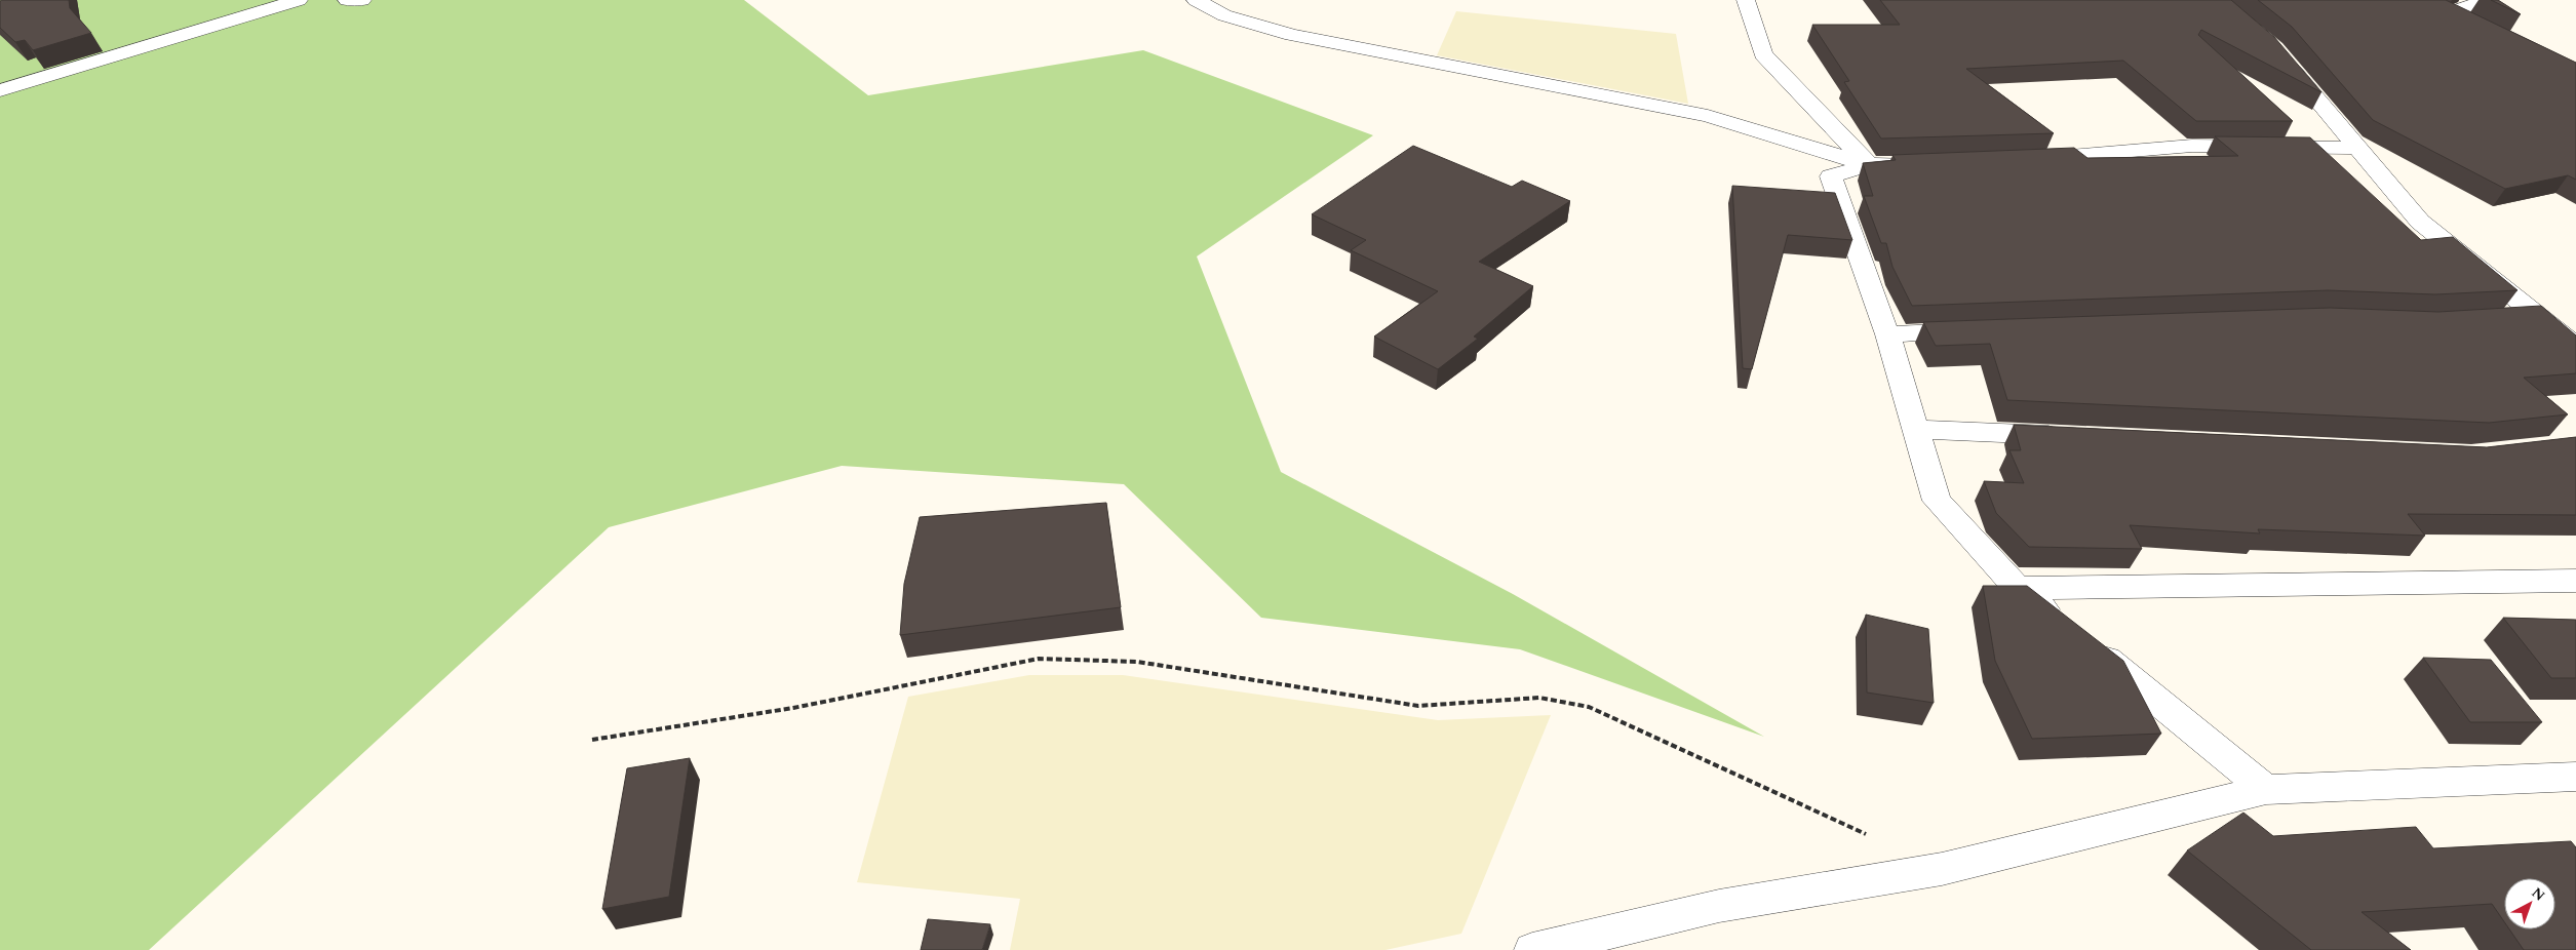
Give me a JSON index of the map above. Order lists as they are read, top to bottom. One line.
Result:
{"north":"top right"}
